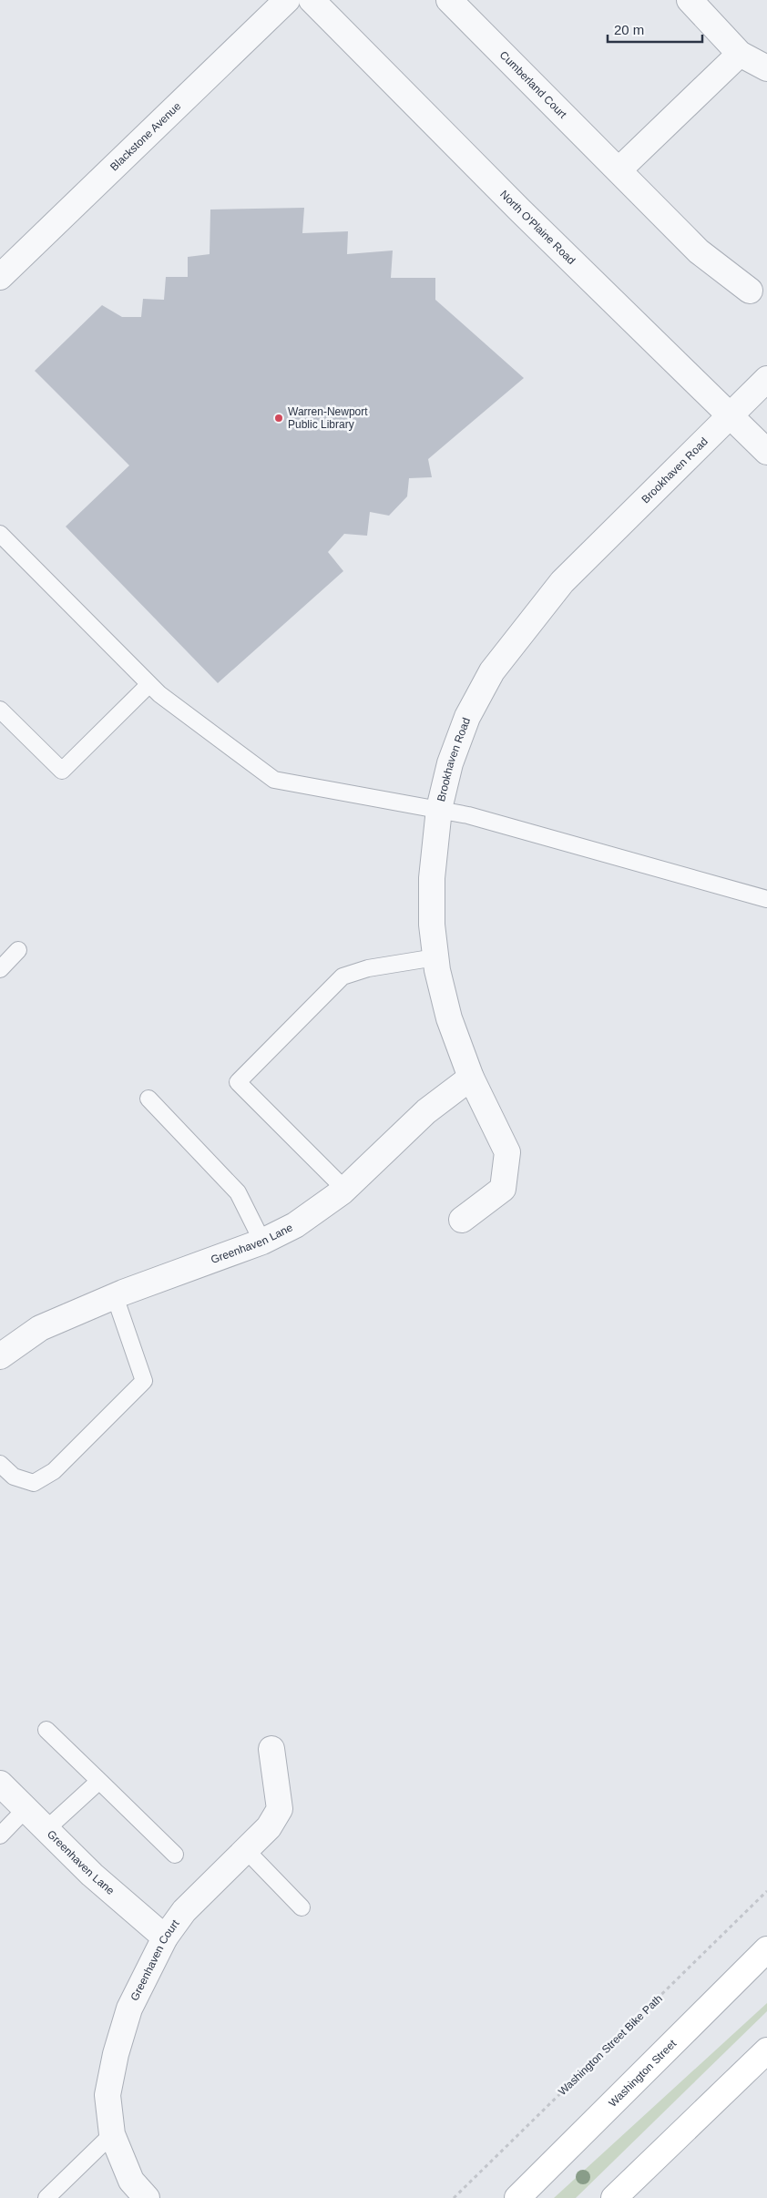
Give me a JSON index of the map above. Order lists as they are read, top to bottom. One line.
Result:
{"streets":{"main road":["Washington Street"],"street":["Cumberland Court","Blackstone Avenue","North O'Plaine Road","Brookhaven Road","Greenhaven Lane","Greenhaven Court"],"path":["Washington Street Bike Path"]},"crossings":[["North O'Plaine Road","Brookhaven Road"],["Brookhaven Road","Greenhaven Lane"],["Greenhaven Lane","Greenhaven Court"]],"places":["Warren-Newport Public Library"],"scale_bar":"20 m"}
